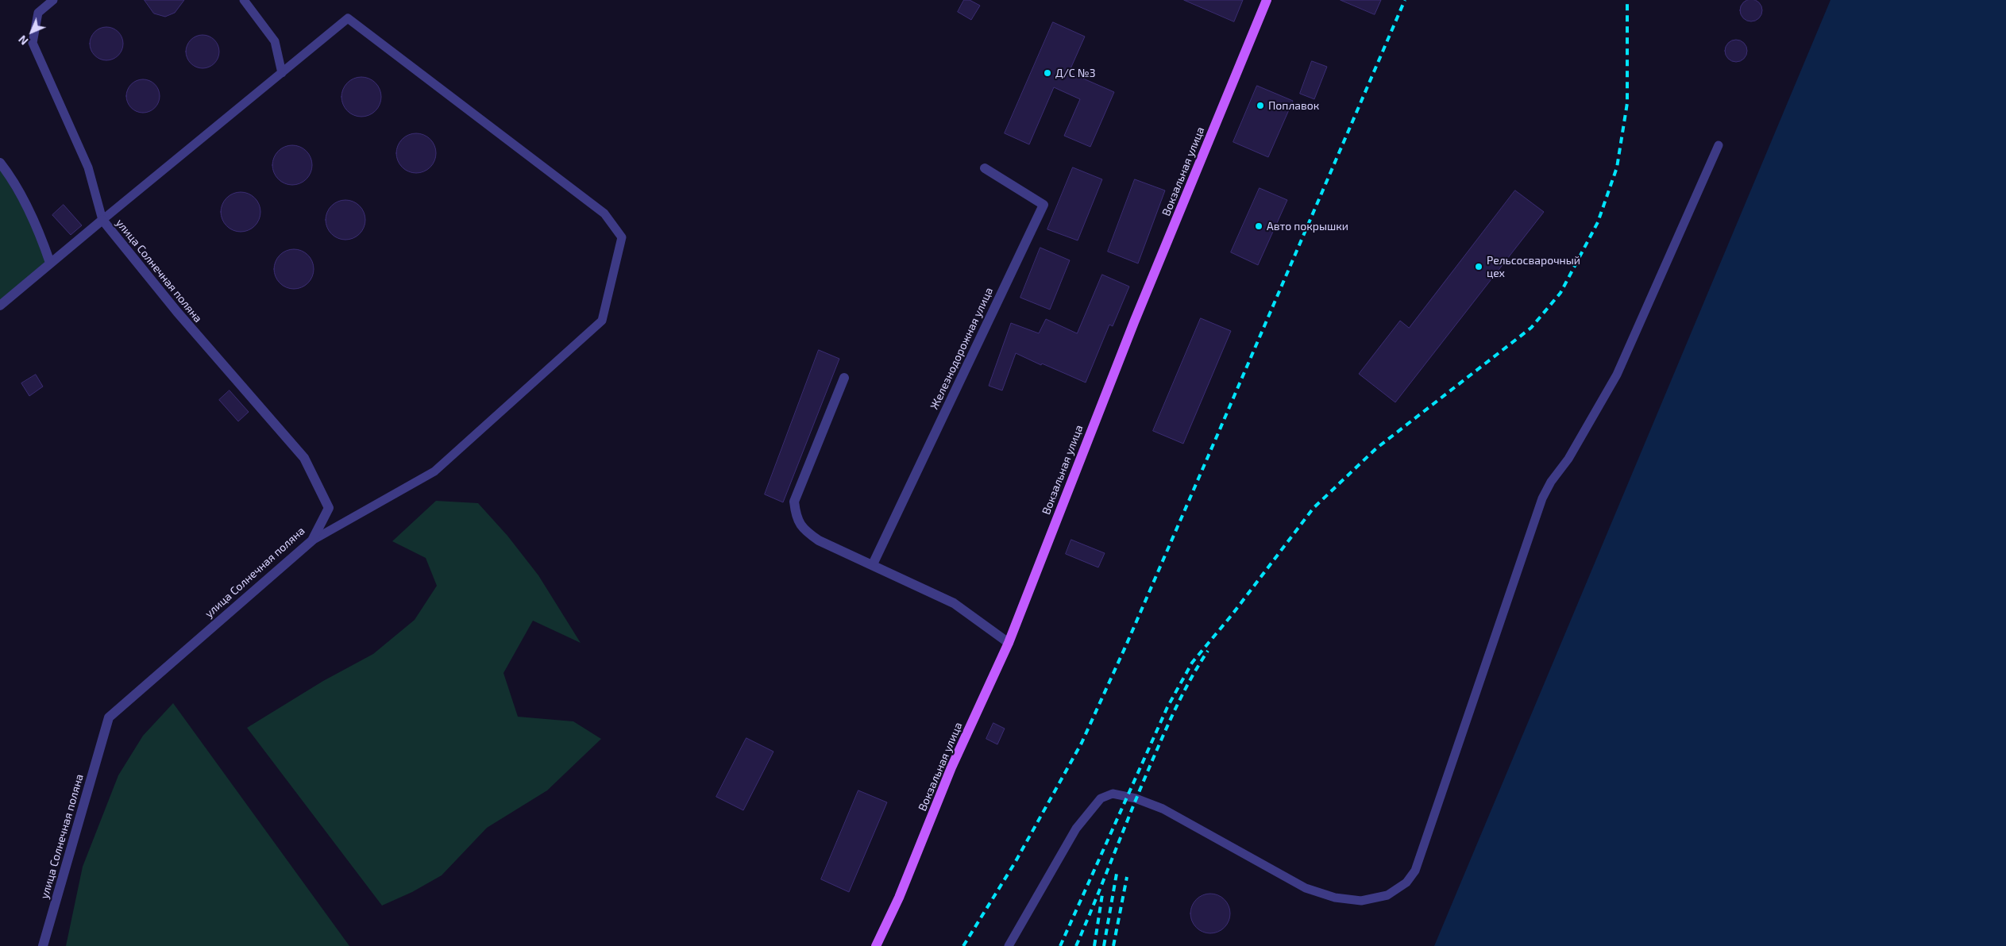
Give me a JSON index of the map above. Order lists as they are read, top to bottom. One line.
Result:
{"streets":{"main road":["Вокзальная улица"],"street":["улица Солнечная поляна","Железнодорожная улица"]},"places":["Д/С №3","Поплавок","Авто покрышки","Рельсосварочный цех"],"north":"bottom left"}
